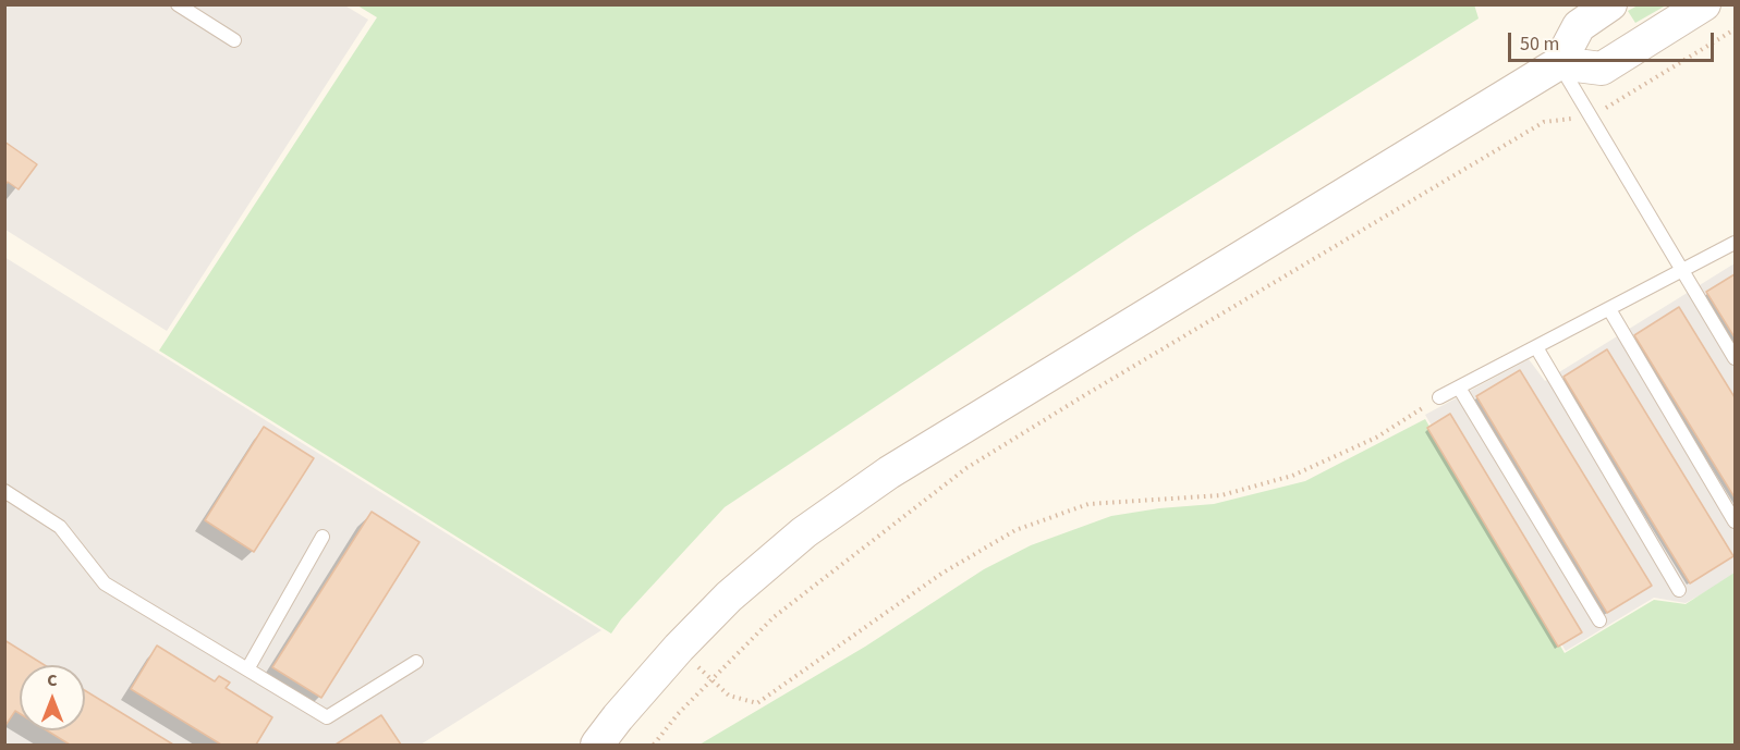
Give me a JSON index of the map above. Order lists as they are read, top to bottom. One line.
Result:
{"scale_bar":"50 m","north":"top"}
